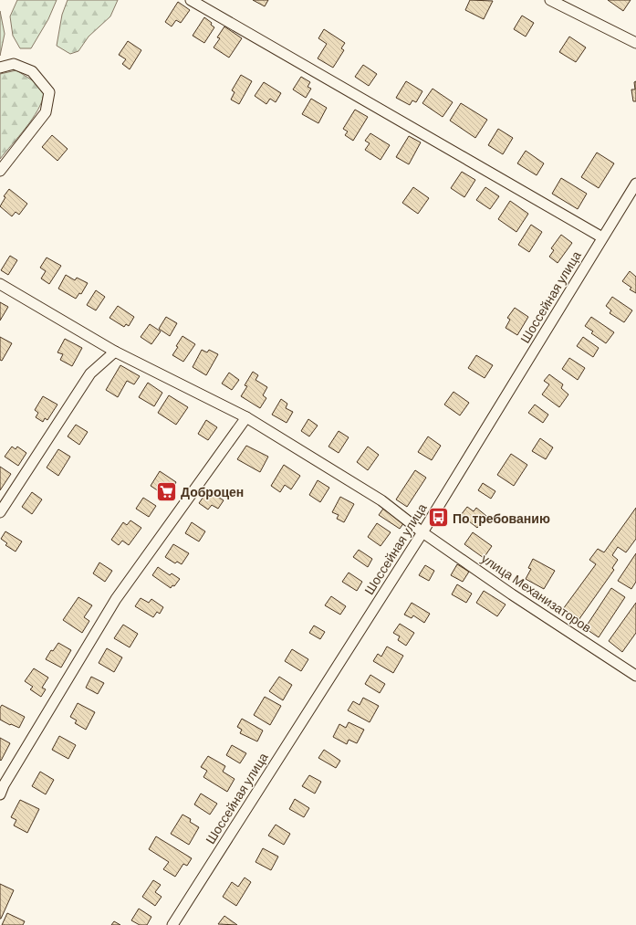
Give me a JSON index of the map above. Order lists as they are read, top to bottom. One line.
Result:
{"streets":{"street":["Шоссейная улица","улица Механизаторов"]},"crossings":[["Шоссейная улица","улица Механизаторов"]],"places":{"supermarket":["Доброцен"],"bus stop":["По требованию"]}}
